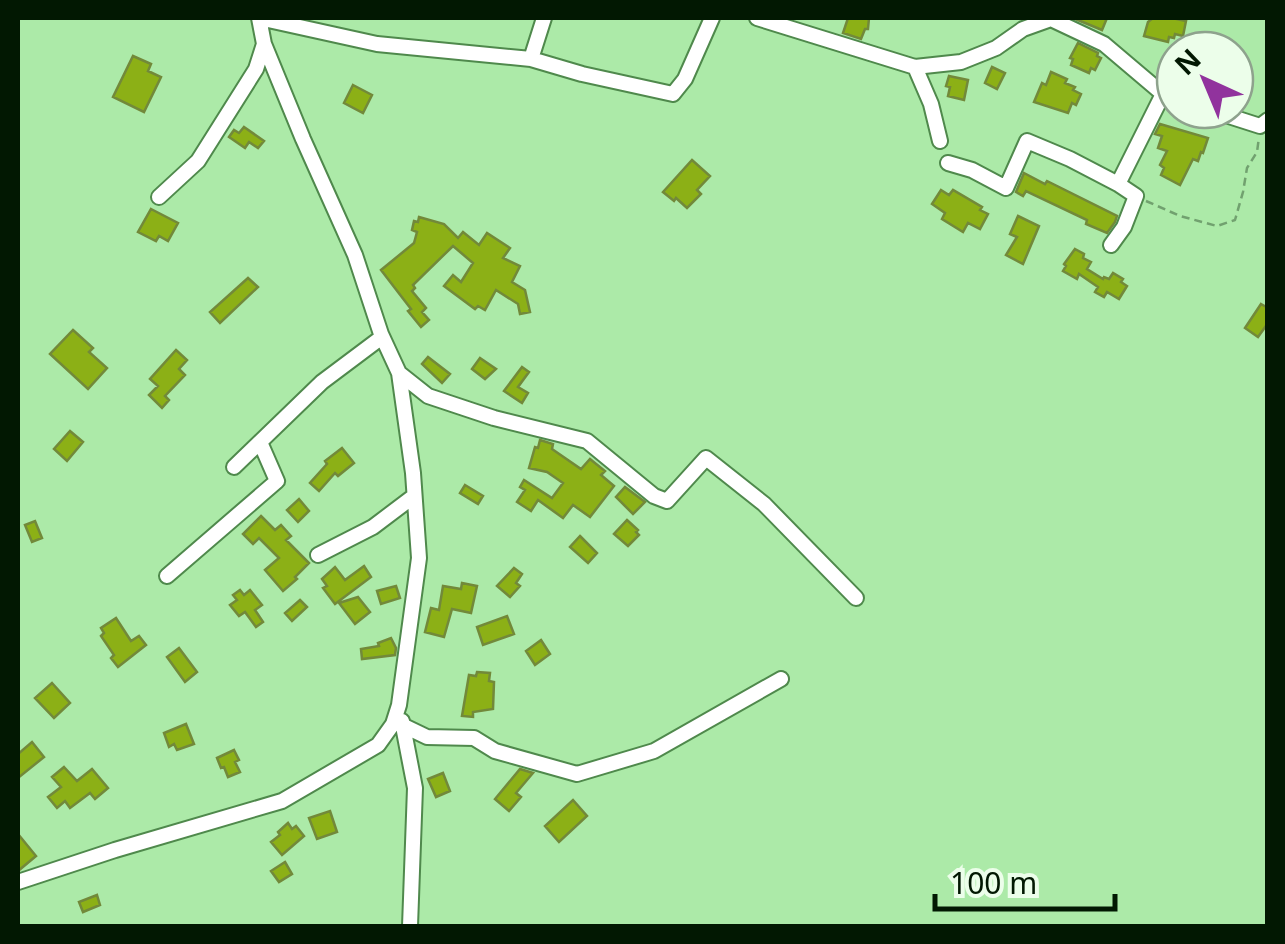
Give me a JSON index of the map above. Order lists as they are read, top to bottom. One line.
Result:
{"scale_bar":"100 m","north":"top left"}
